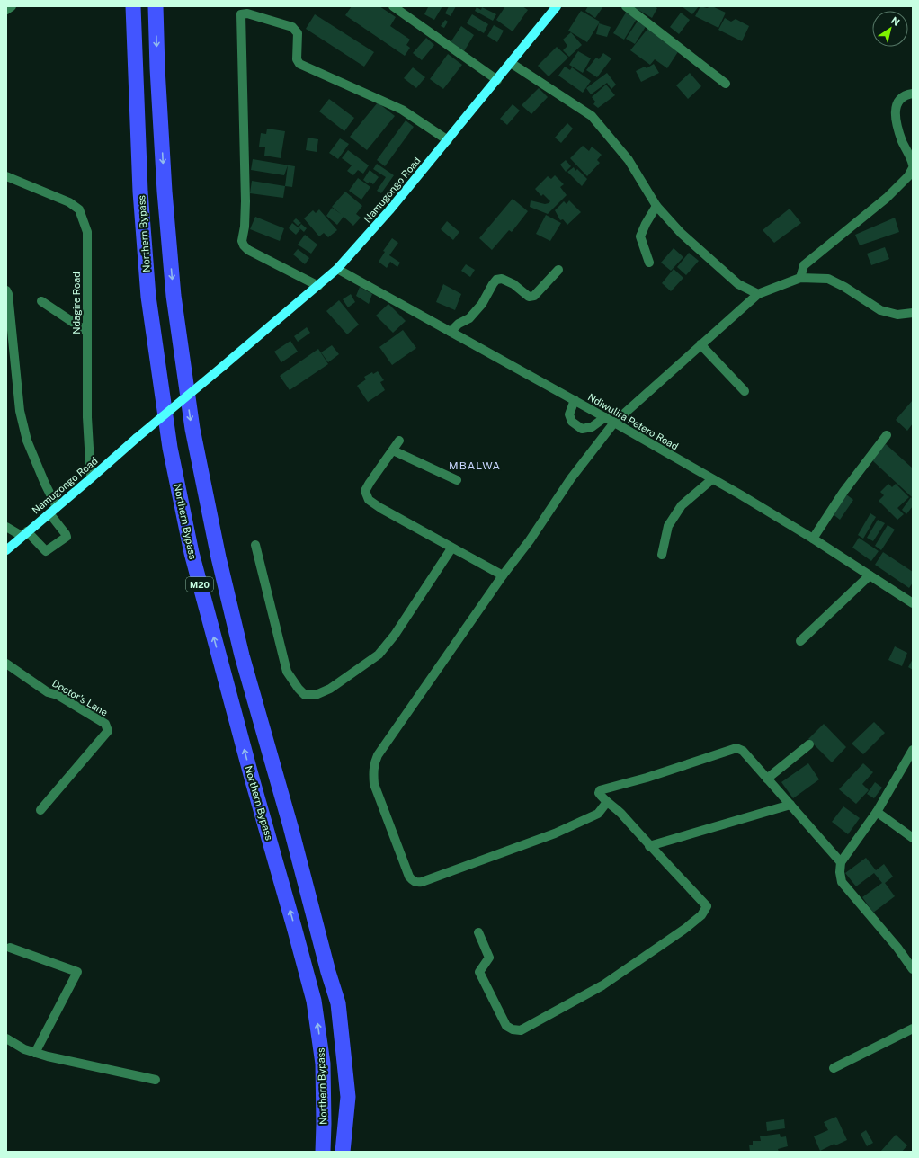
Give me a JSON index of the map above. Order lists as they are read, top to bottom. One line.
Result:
{"streets":{"highway":["Northern Bypass","M20"],"main road":["Namugongo Road"],"street":["Ndagire Road","Ndiwulira Petero Road","Doctor's Lane"]},"crossings":[["Namugongo Road","Ndagire Road"],["Namugongo Road","Ndiwulira Petero Road"]],"districts":["MBALWA"],"north":"top right"}
